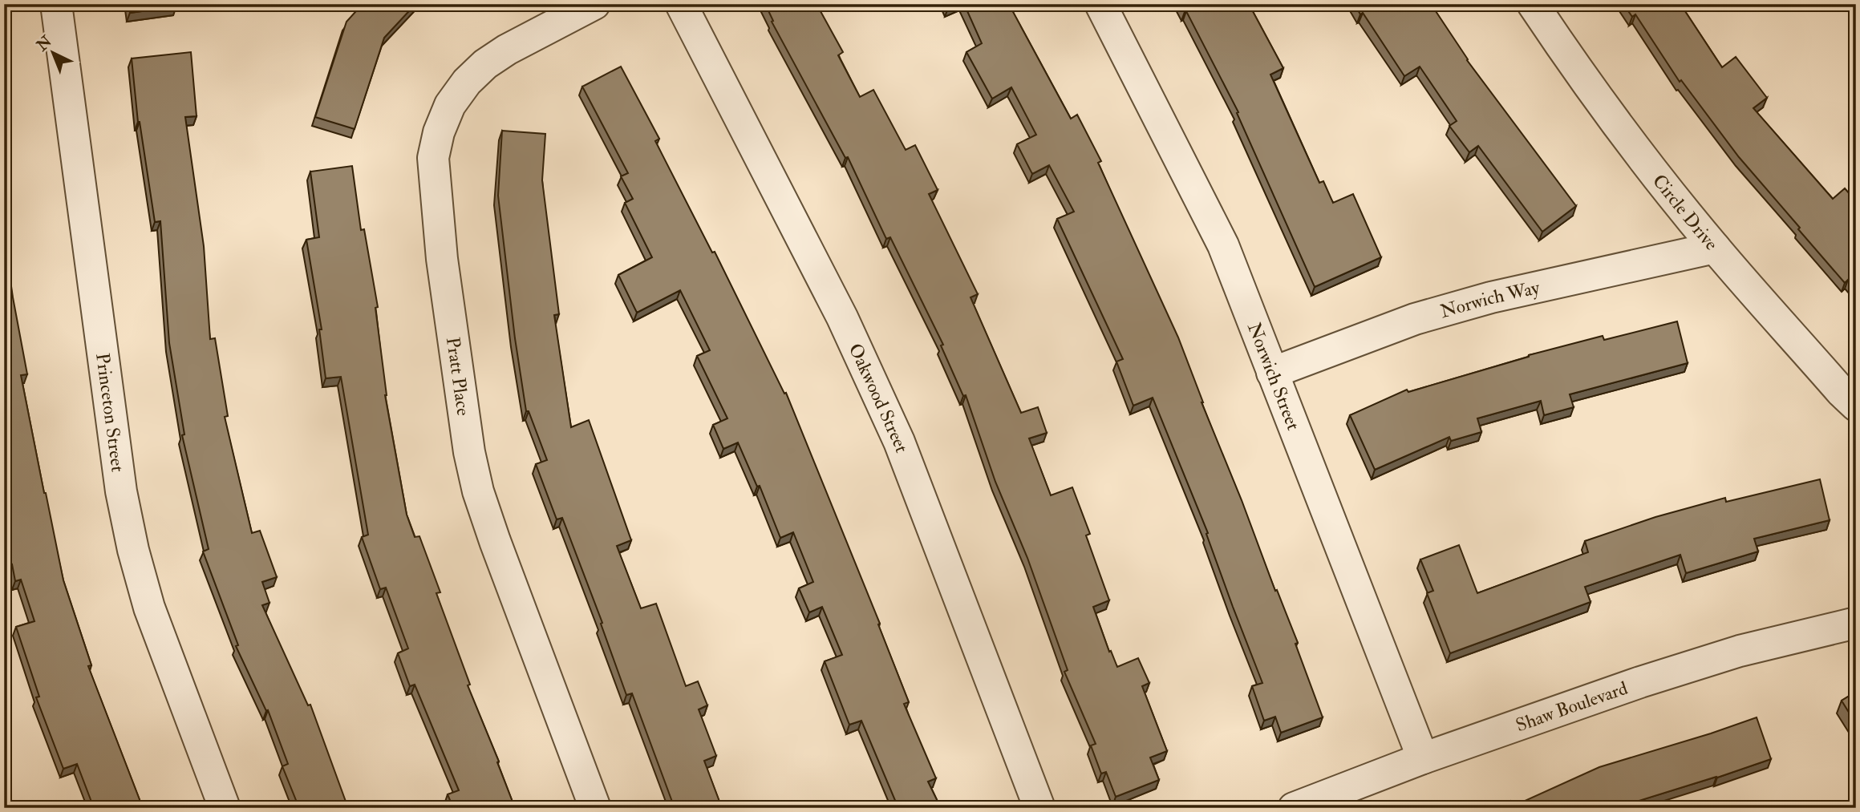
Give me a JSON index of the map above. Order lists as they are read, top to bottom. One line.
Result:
{"streets":{"street":["Circle Drive","Norwich Way","Pratt Place","Norwich Street","Oakwood Street","Princeton Street","Shaw Boulevard"]},"crossings":[["Circle Drive","Norwich Way"],["Norwich Way","Norwich Street"],["Norwich Street","Shaw Boulevard"]],"north":"top left"}
